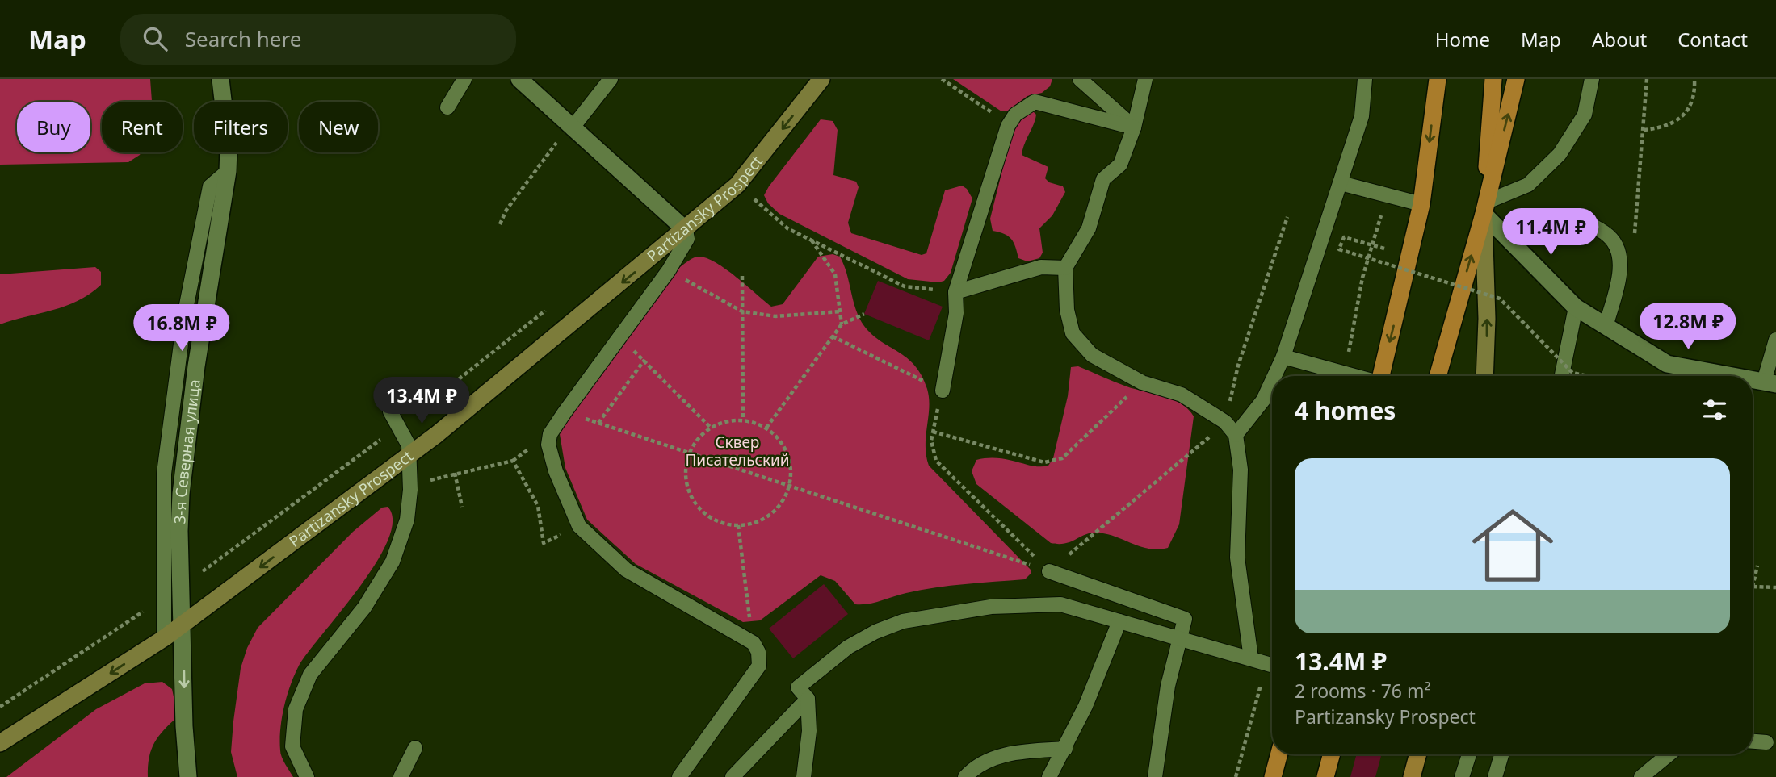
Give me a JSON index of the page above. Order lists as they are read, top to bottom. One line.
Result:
{"streets":{"main road":["Partizansky Prospect"],"street":["3-я Северная улица"]},"crossings":[["Partizansky Prospect","3-я Северная улица"]],"one_way":["Partizansky Prospect"],"parks":["Cквер Писательский"],"page":{"header":"Map","search":"Search here","nav":["Home","Map","About","Contact"],"chip":["Buy","Rent","Filters","New"],"price":["11.4M ₽","12.8M ₽","16.8M ₽","13.4M ₽"],"heading":"4 homes","list":[{"name":"13.4M ₽","note":"2 rooms · 76 m² · Partizansky Prospect"}]}}
